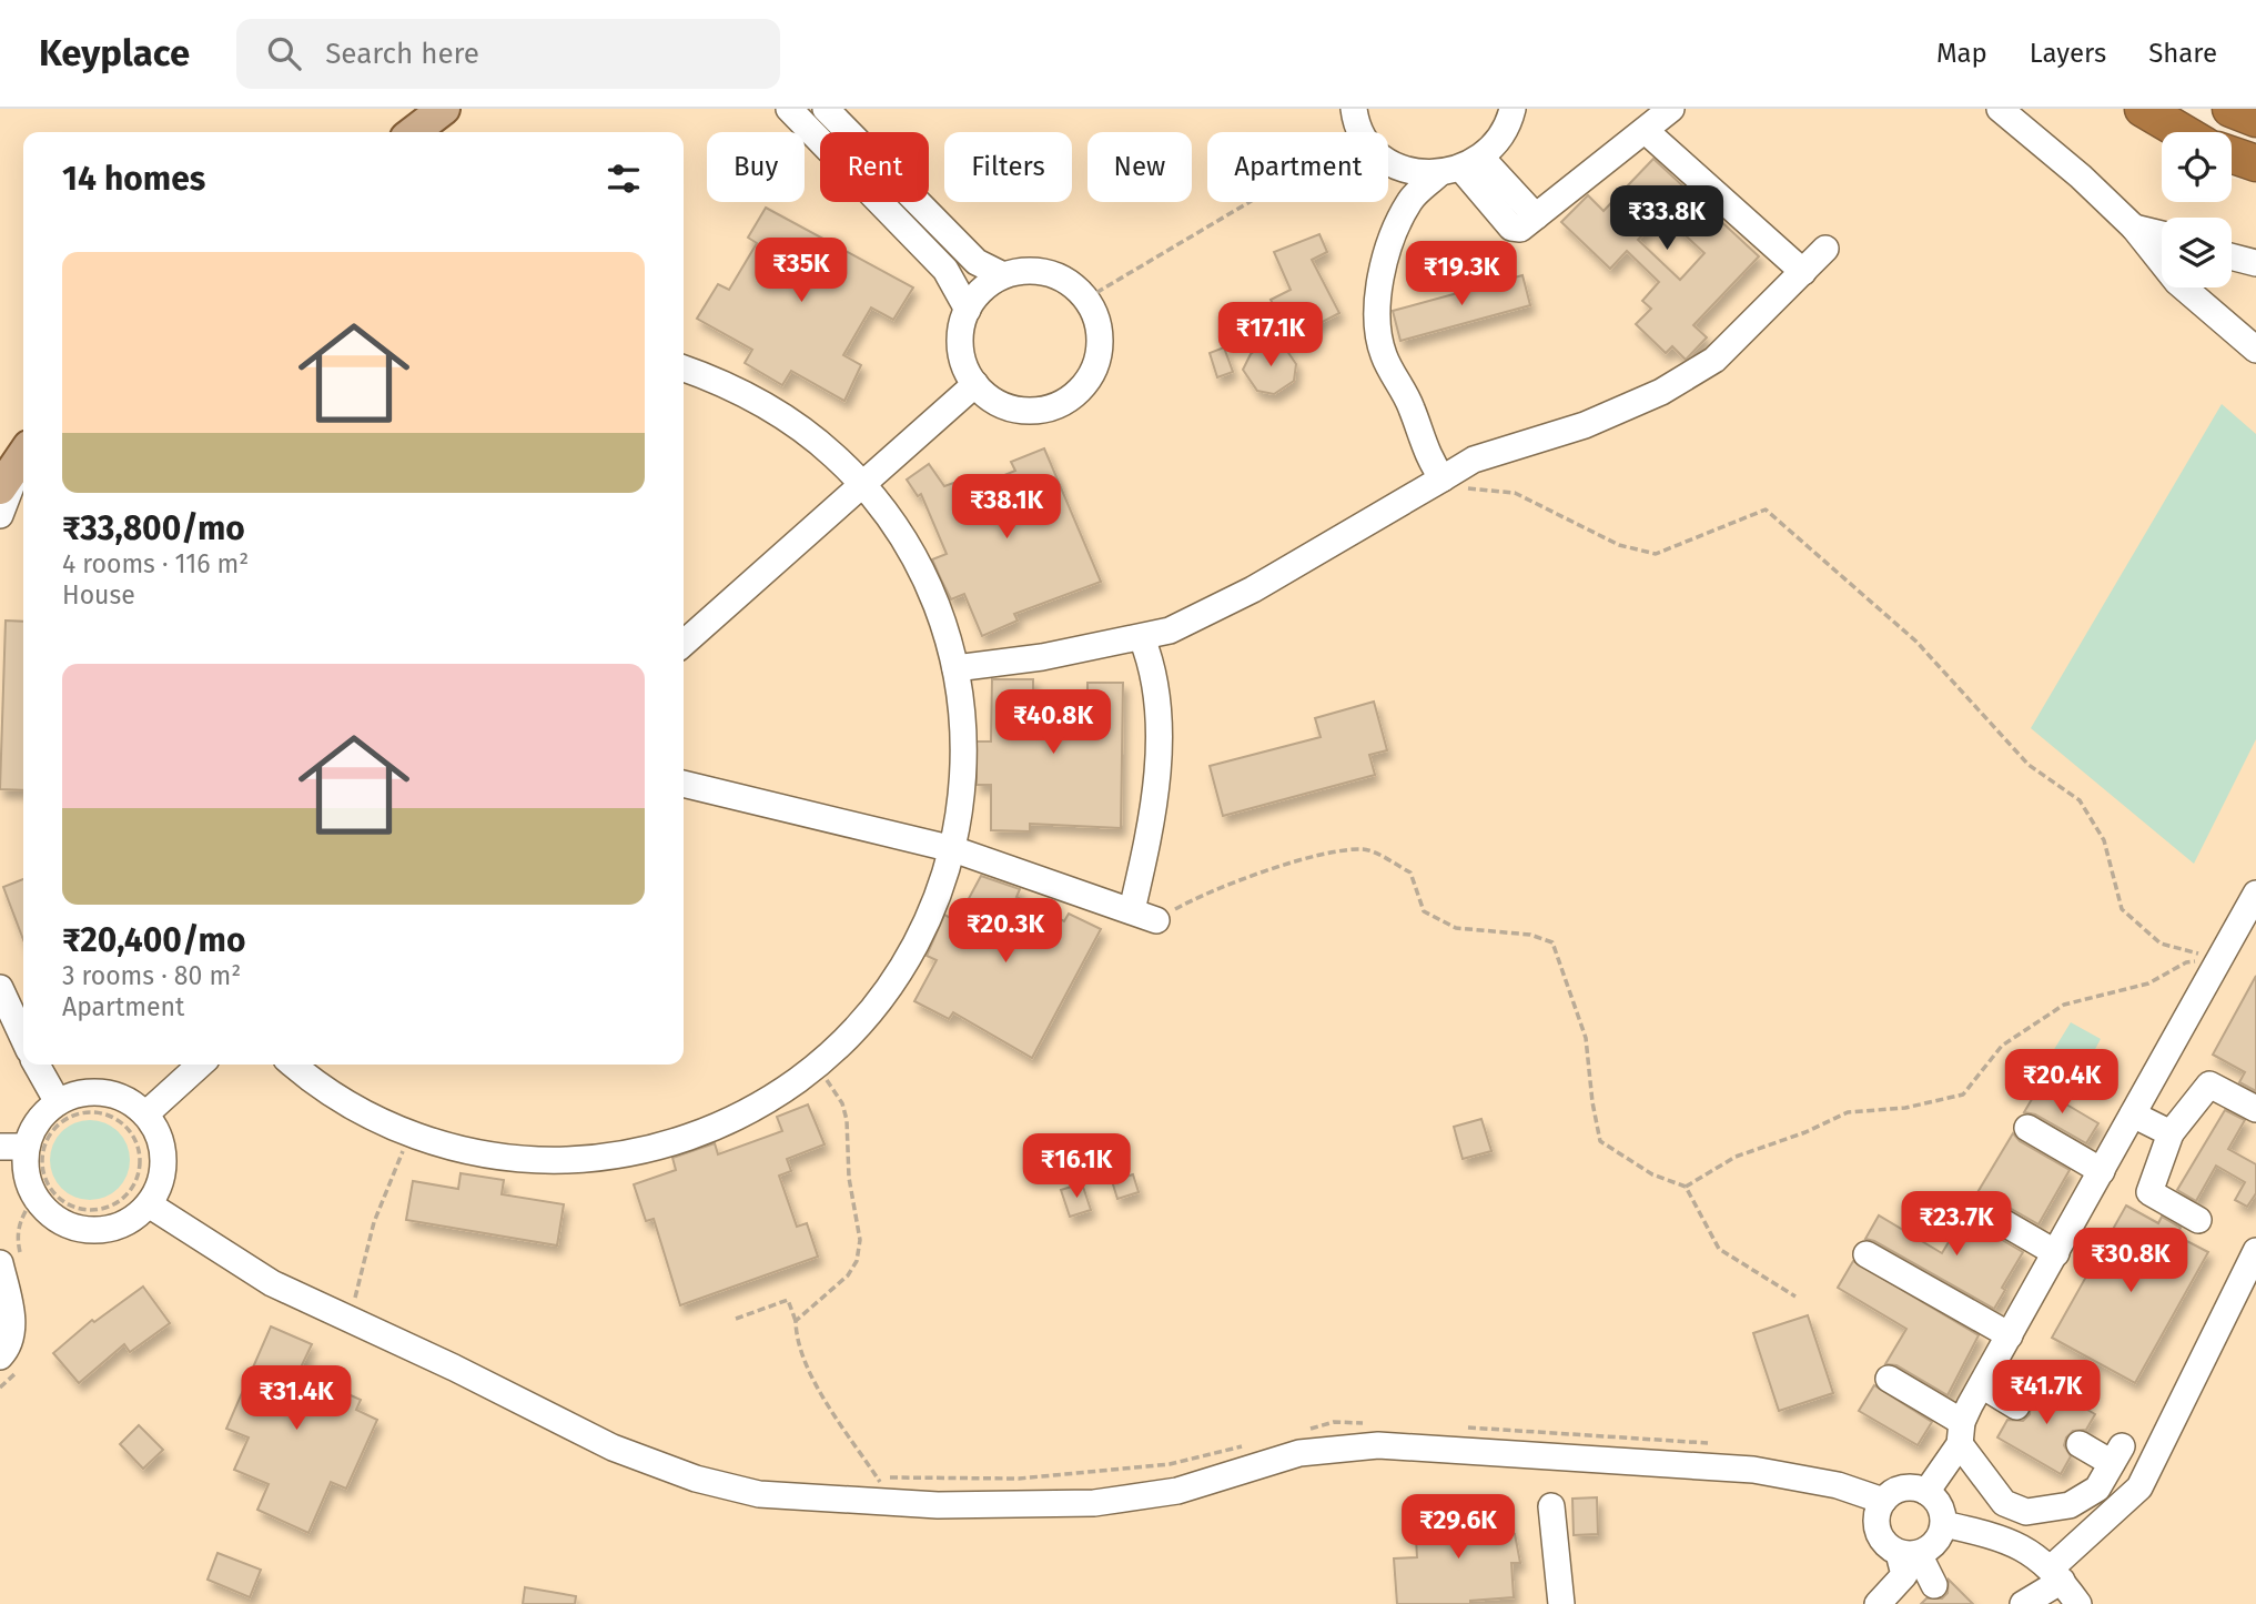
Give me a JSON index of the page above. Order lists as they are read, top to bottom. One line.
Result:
{"page":{"header":"Keyplace","search":"Search here","nav":["Map","Layers","Share"],"chip":["Buy","Rent","Filters","New","Apartment"],"heading":"14 homes","price":["₹33.8K","₹35K","₹19.3K","₹17.1K","₹38.1K","₹40.8K","₹20.3K","₹20.4K","₹16.1K","₹23.7K","₹30.8K","₹41.7K","₹31.4K","₹29.6K"],"list":[{"name":"₹33,800/mo","note":"4 rooms · 116 m² · House"},{"name":"₹20,400/mo","note":"3 rooms · 80 m² · Apartment"}]}}
